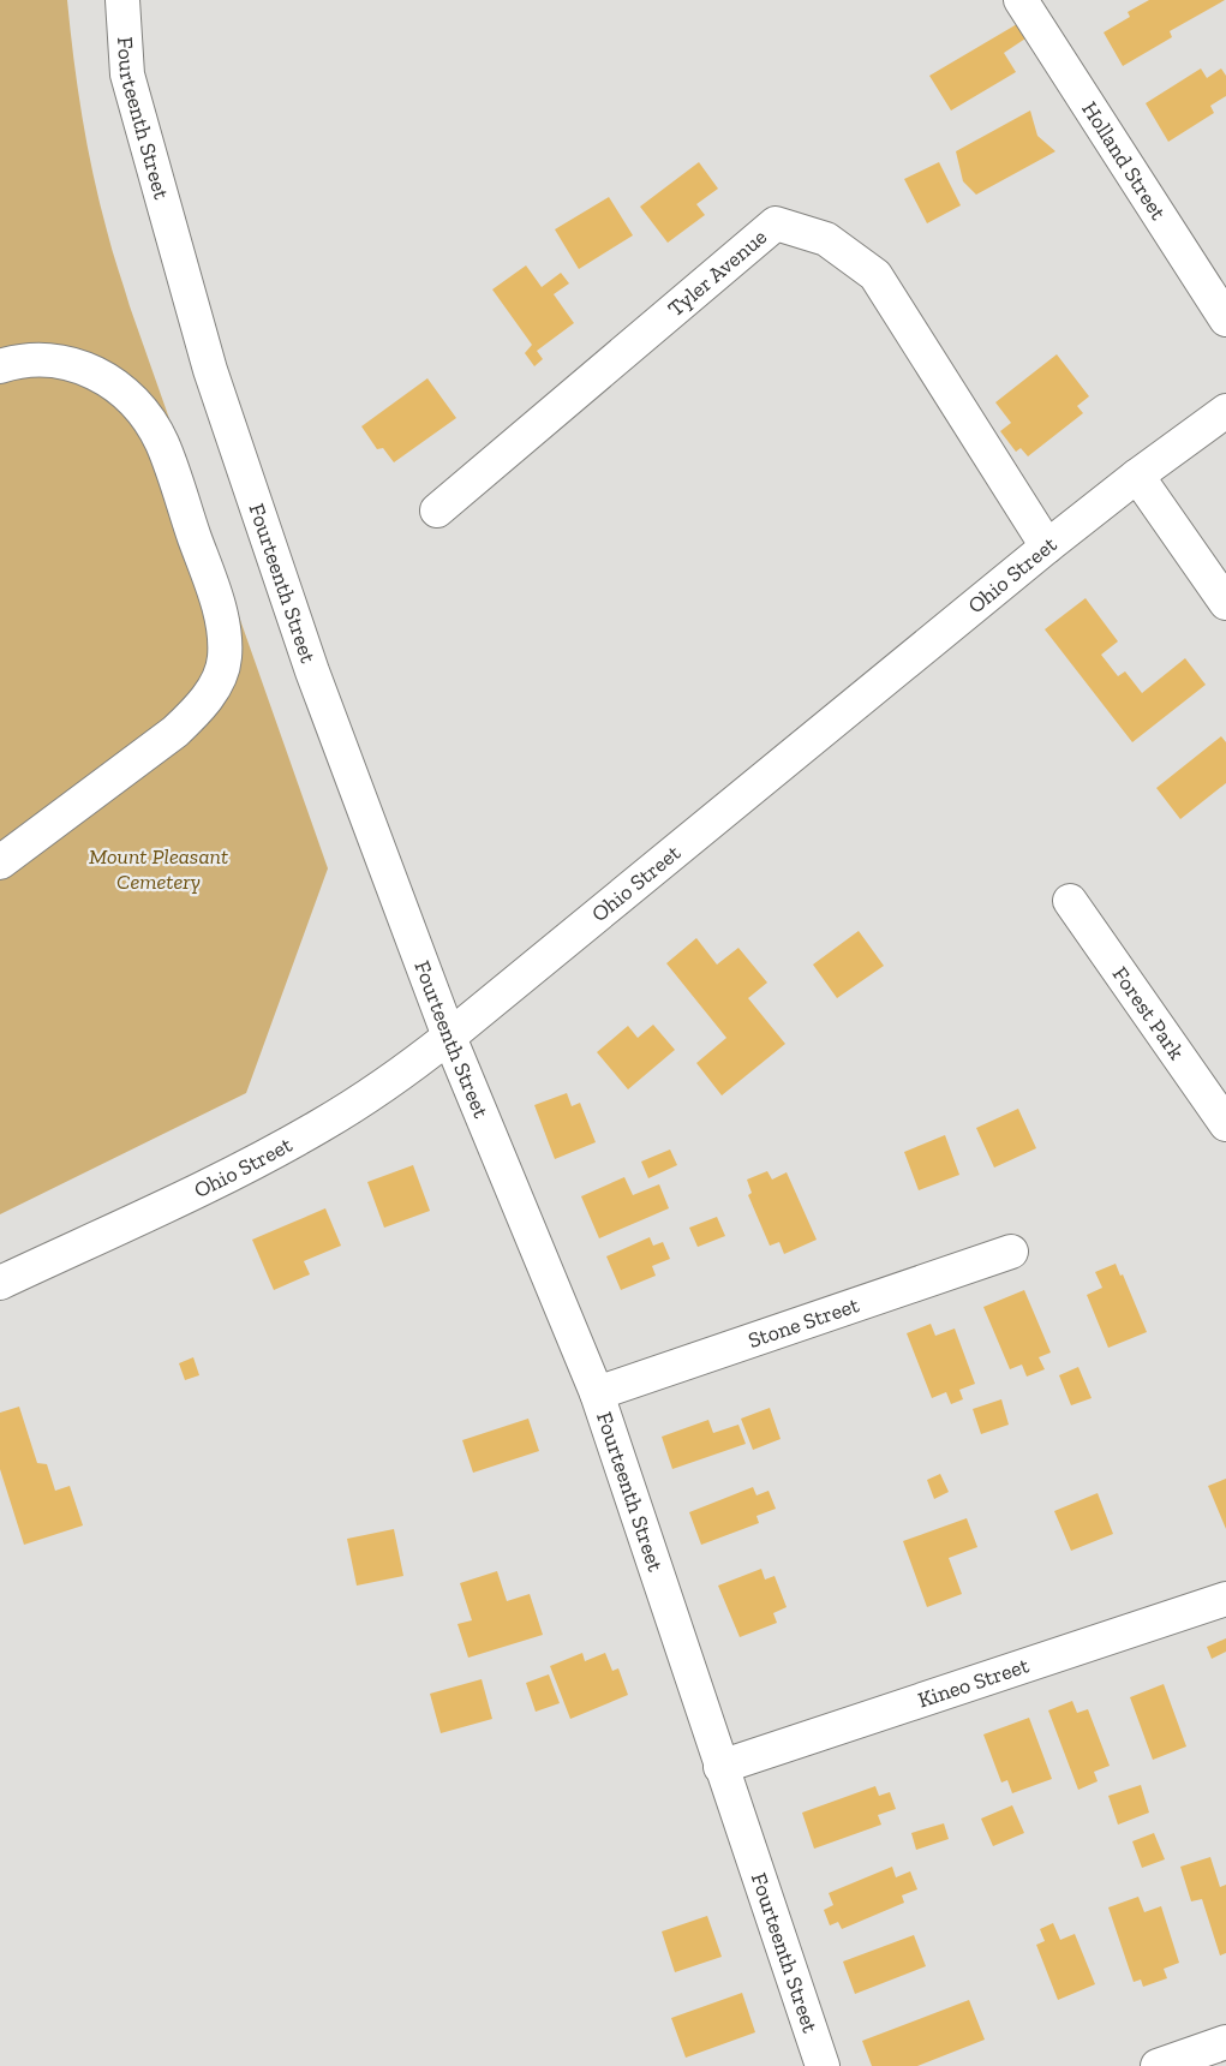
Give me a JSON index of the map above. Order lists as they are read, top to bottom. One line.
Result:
{"streets":{"street":["Fourteenth Street","Holland Street","Tyler Avenue","Ohio Street","Forest Park","Stone Street","Kineo Street"]},"crossings":[["Fourteenth Street","Ohio Street"],["Fourteenth Street","Stone Street"],["Fourteenth Street","Kineo Street"],["Tyler Avenue","Ohio Street"]],"parks":["Mount Pleasant Cemetery"]}
